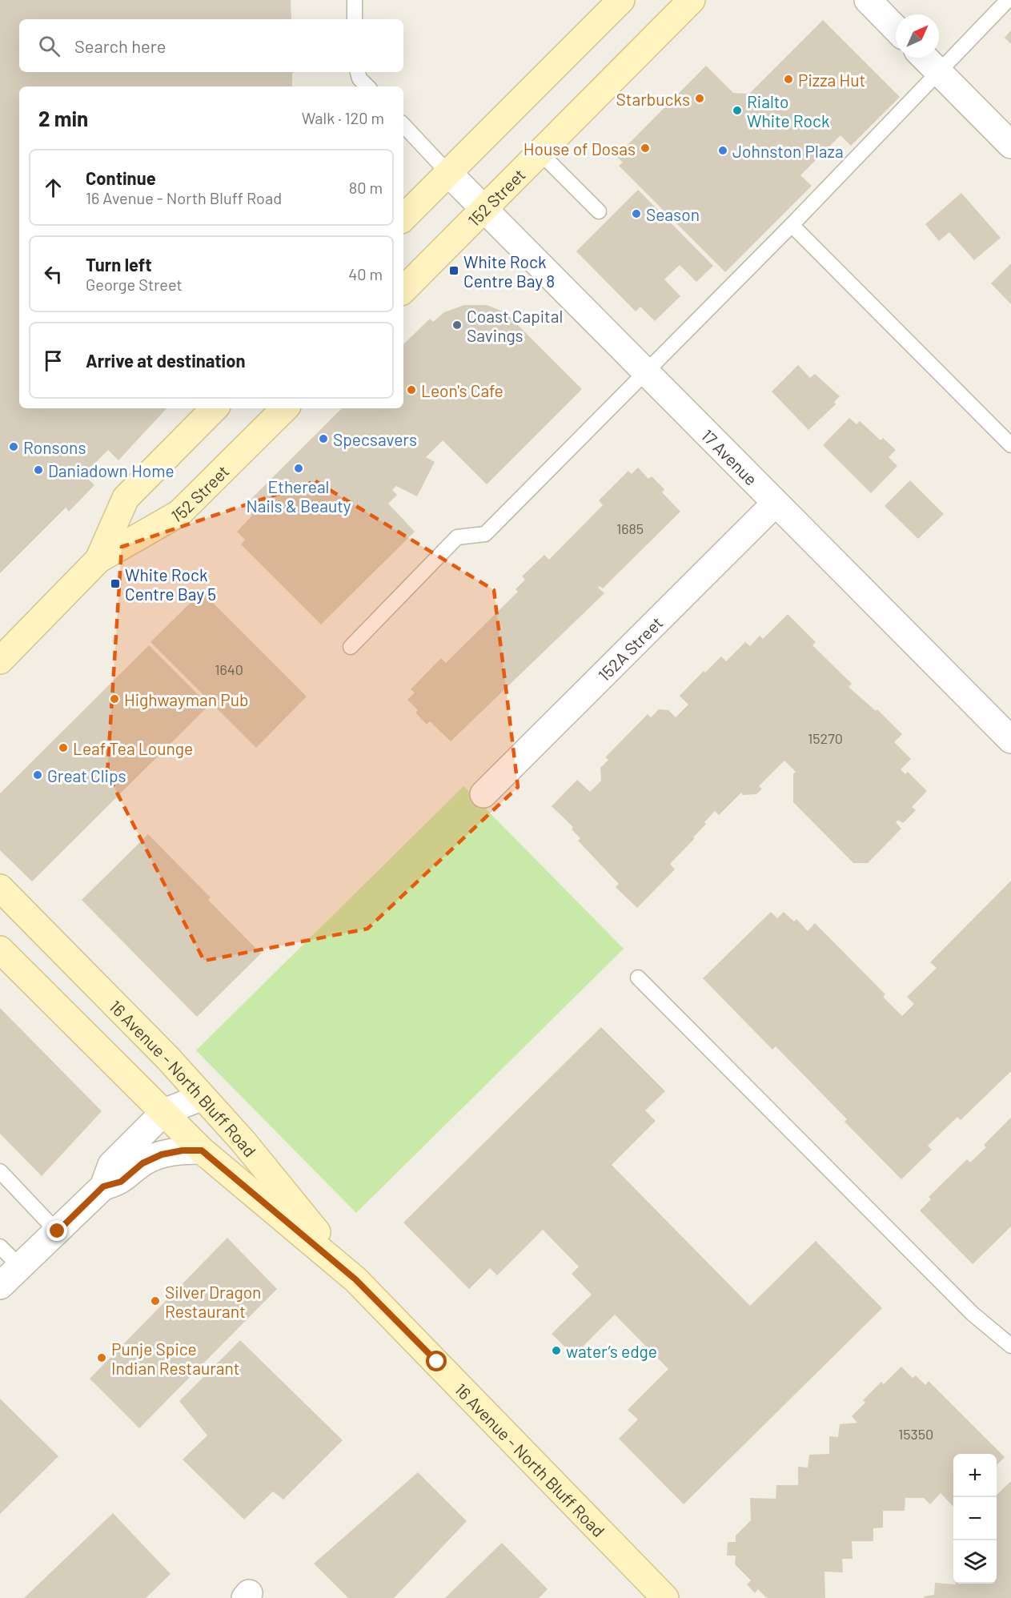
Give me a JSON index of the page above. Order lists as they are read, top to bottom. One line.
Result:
{"streets":{"main road":["152 Street","16 Avenue - North Bluff Road"],"street":["17 Avenue","152A Street"]},"crossings":[["152 Street","17 Avenue"],["17 Avenue","152A Street"]],"places":{"other":["Pizza Hut","Starbucks","Rialto White Rock","House of Dosas","Johnston Plaza","Season","Coast Capital Savings","Leon's Cafe","Specsavers","Ronsons","Ethereal Nails & Beauty","Daniadown Home","Highwayman Pub","Leaf Tea Lounge","Great Clips","Silver Dragon Restaurant","water’s edge","Punje Spice Indian Restaurant"],"transit":["White Rock Centre Bay 8","White Rock Centre Bay 5"]},"house_numbers":["1685","1640","15270","15350"],"north":"top right","page":{"search":"Search here","heading":["2 min","Walk · 120 m"],"list":[["Continue","16 Avenue - North Bluff Road","80 m"],["Turn left","George Street","40 m"],"Arrive at destination"],"map_buttons":["+","−"]}}
